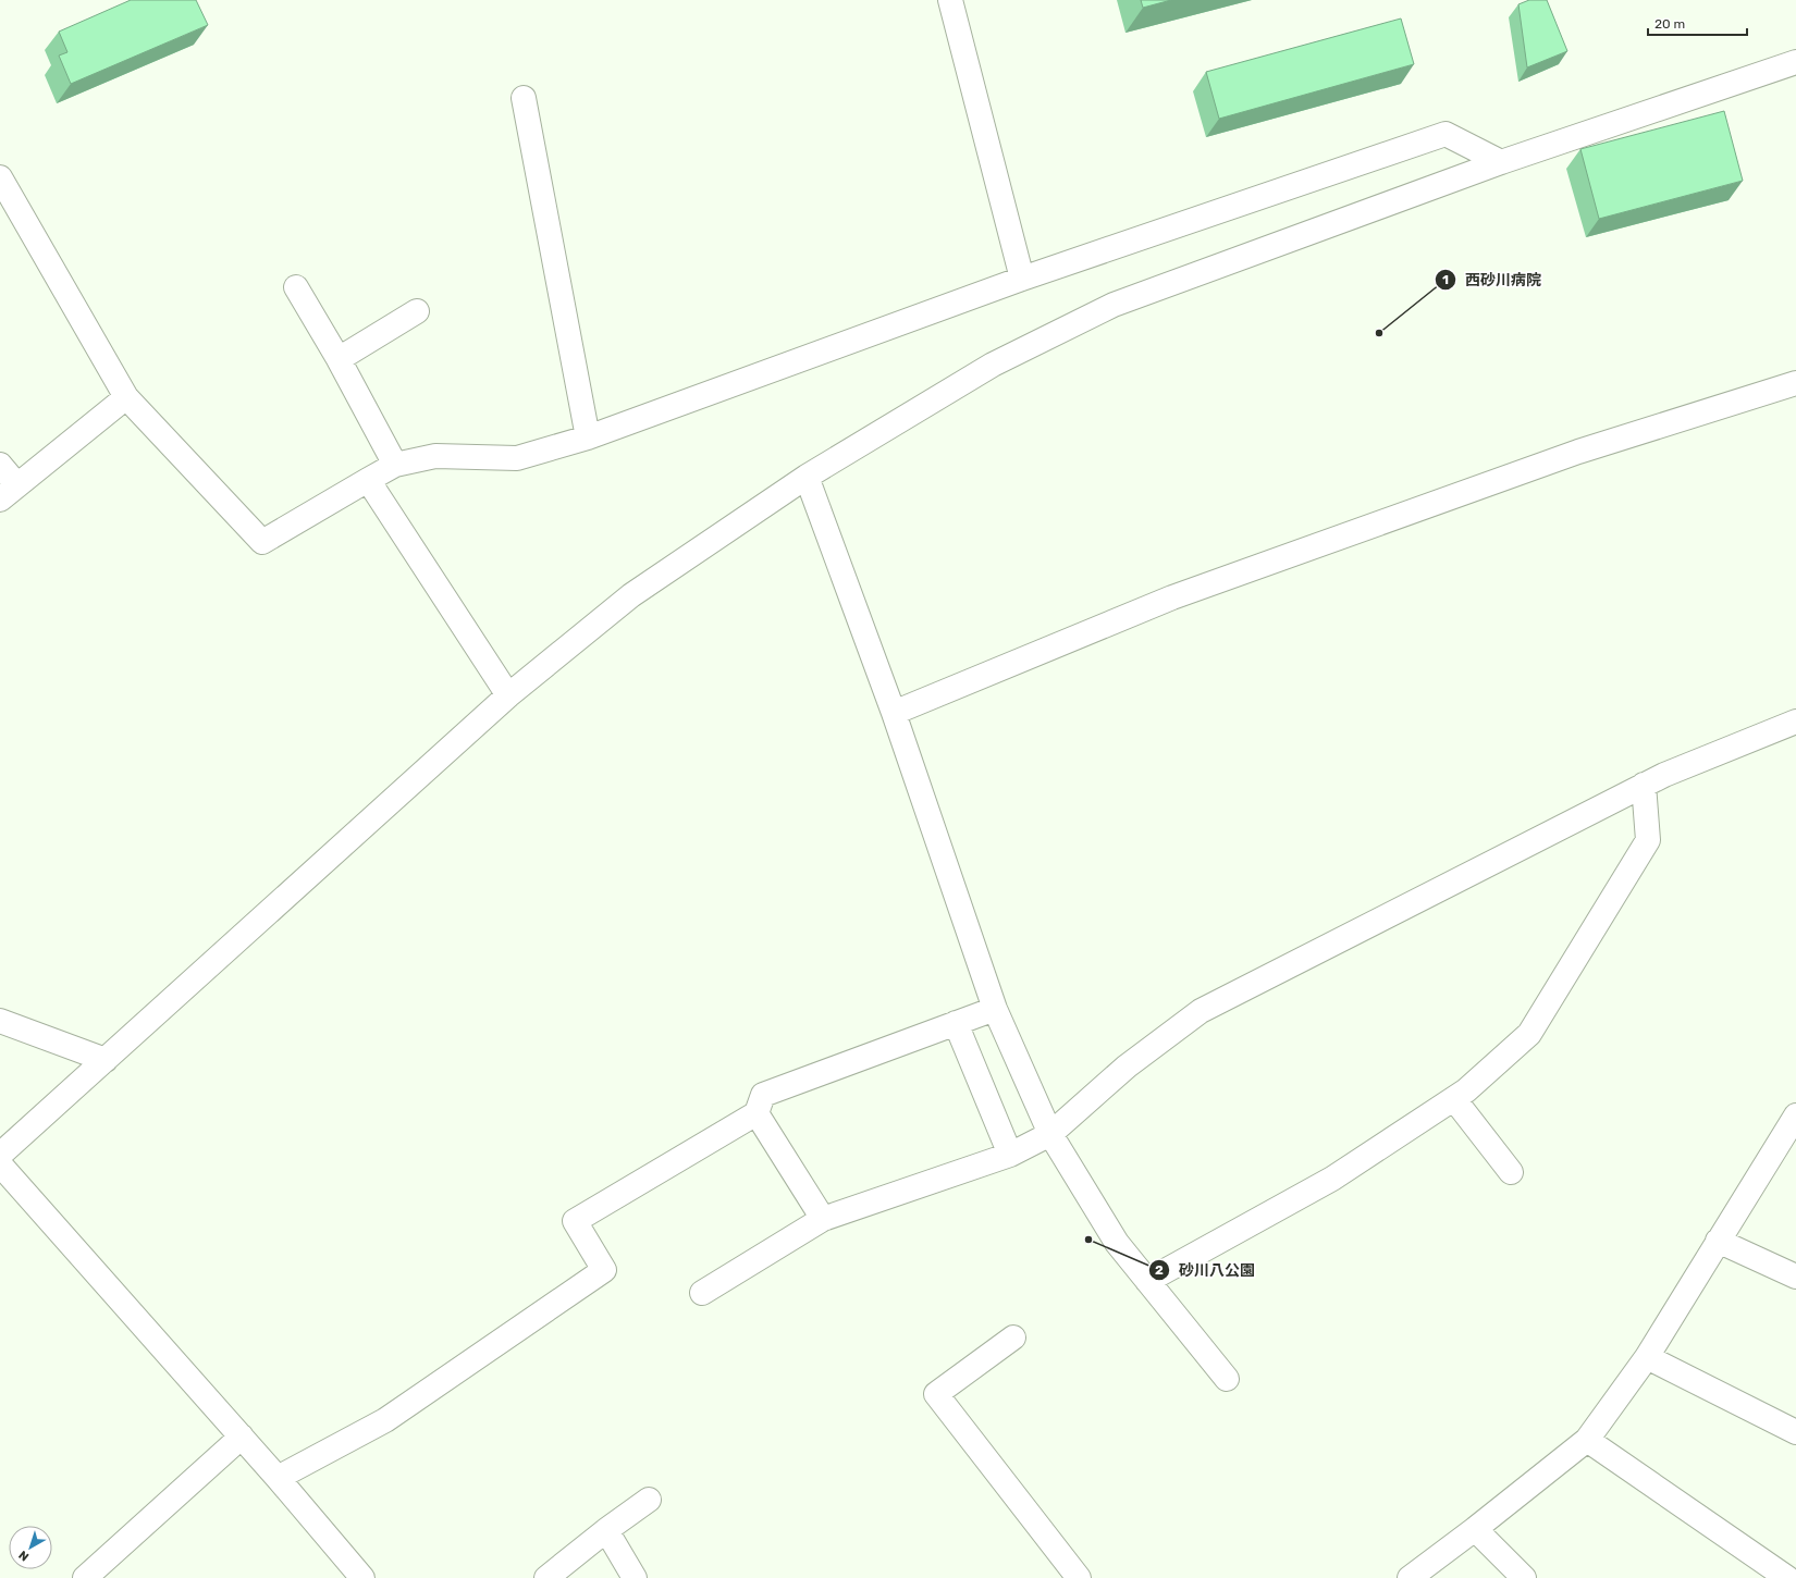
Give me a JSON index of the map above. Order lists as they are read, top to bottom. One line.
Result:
{"places":["西砂川病院","砂川八公園"],"scale_bar":"20 m","north":"bottom left"}
